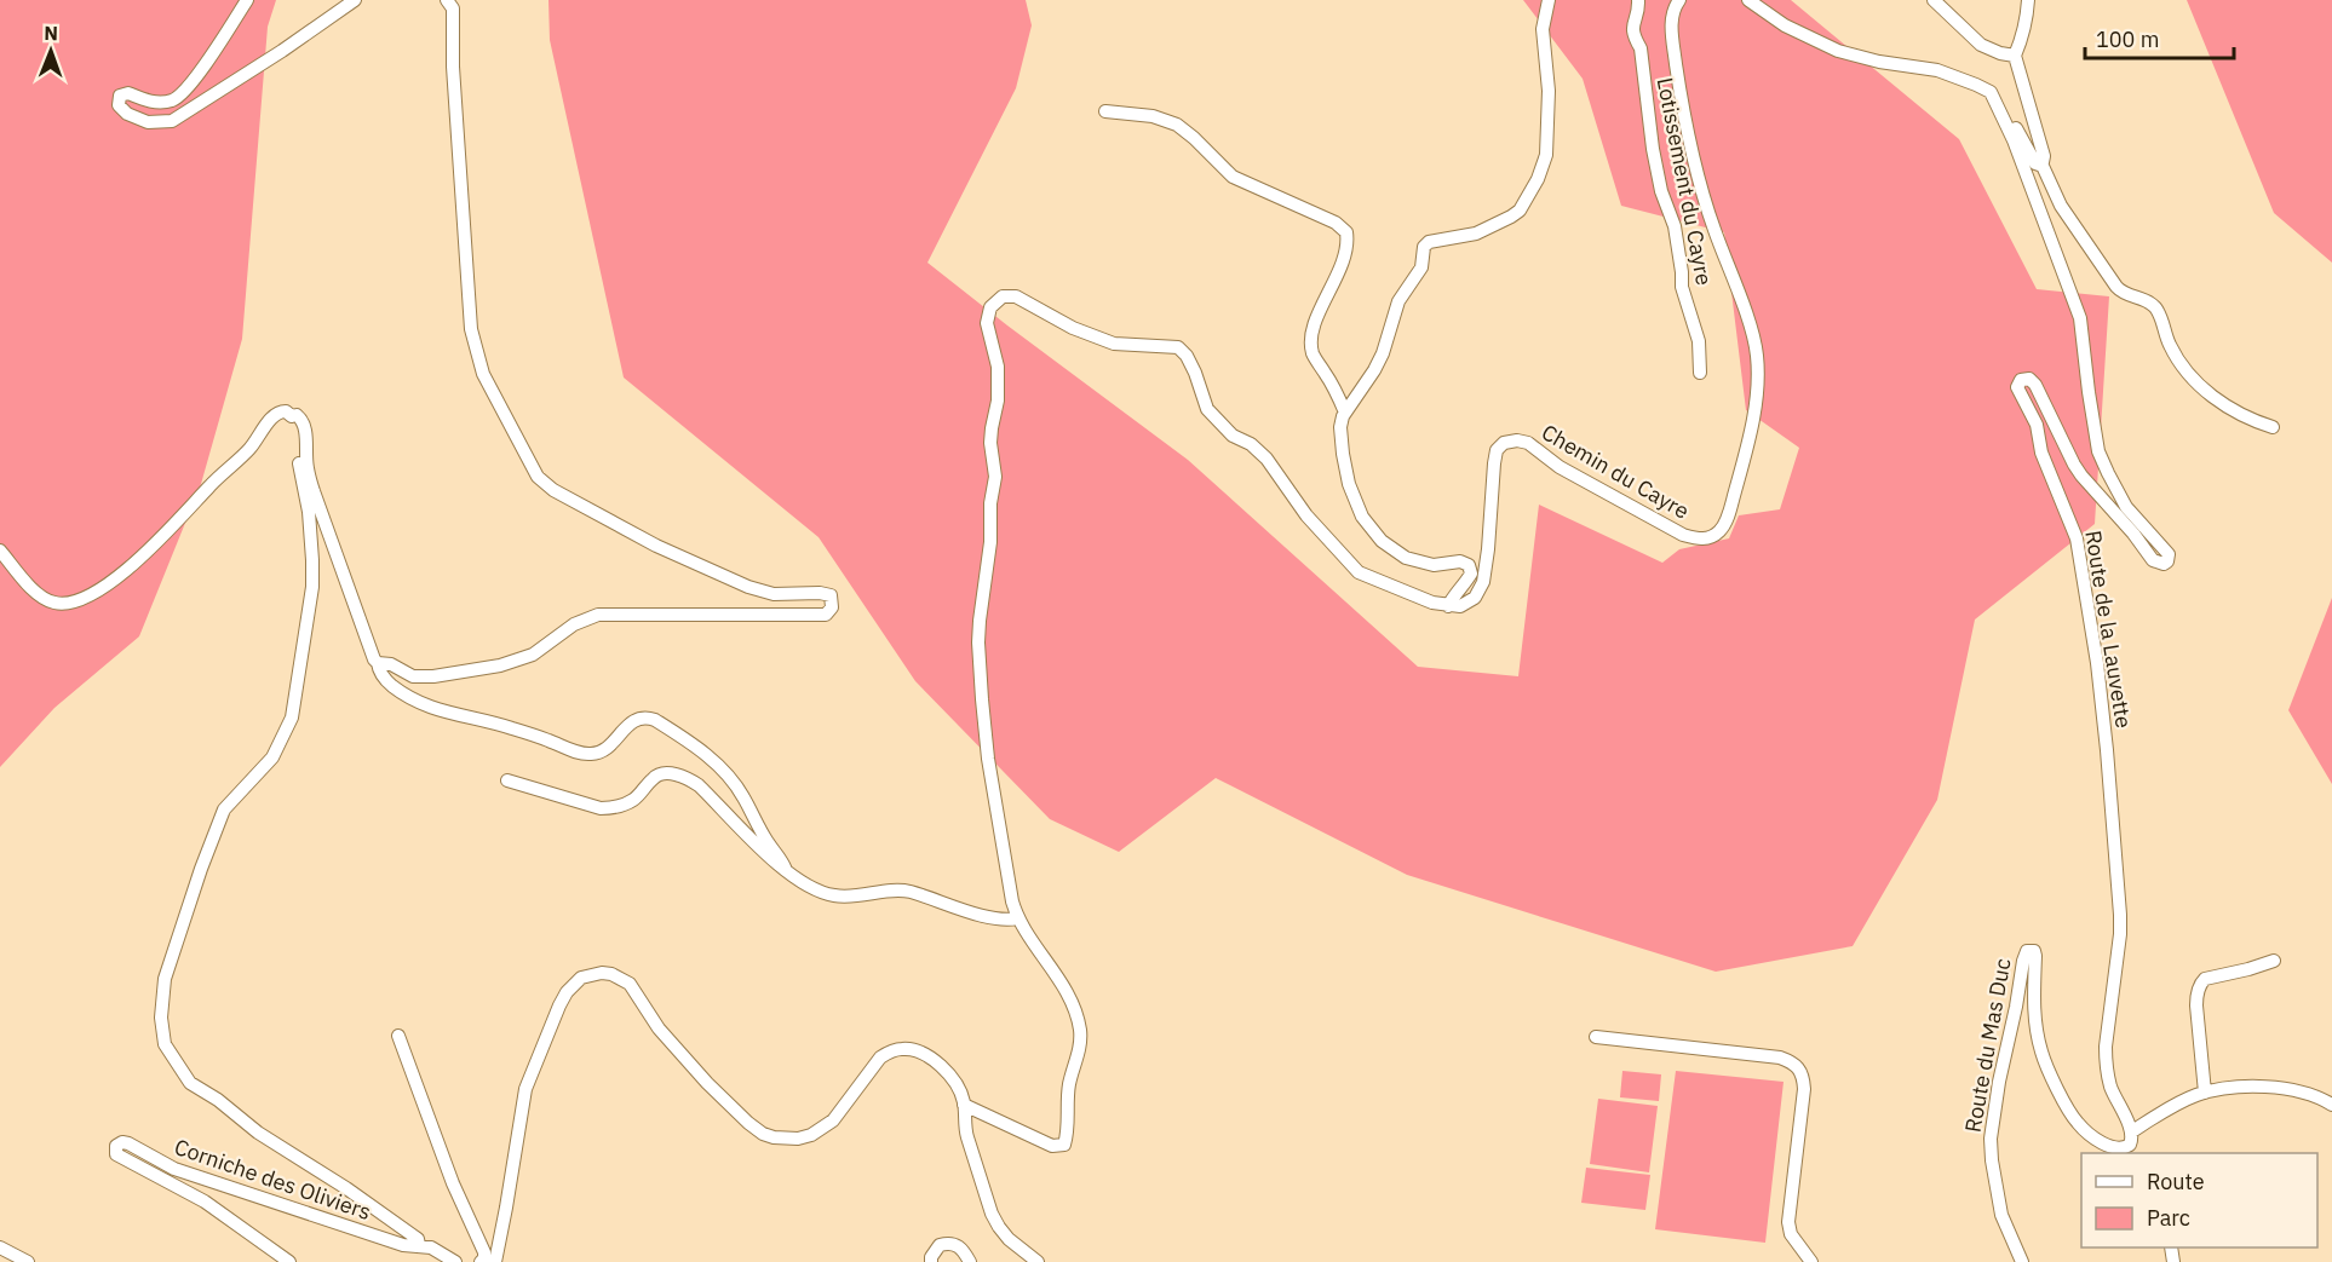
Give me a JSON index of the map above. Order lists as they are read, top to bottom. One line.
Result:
{"streets":{"street":["Lotissement du Cayre","Chemin du Cayre","Route de la Lauvette","Route du Mas Duc","Corniche des Oliviers"]},"crossings":[["Route de la Lauvette","Route du Mas Duc"]],"legend":["Route","Parc"],"scale_bar":"100 m","north":"top"}
